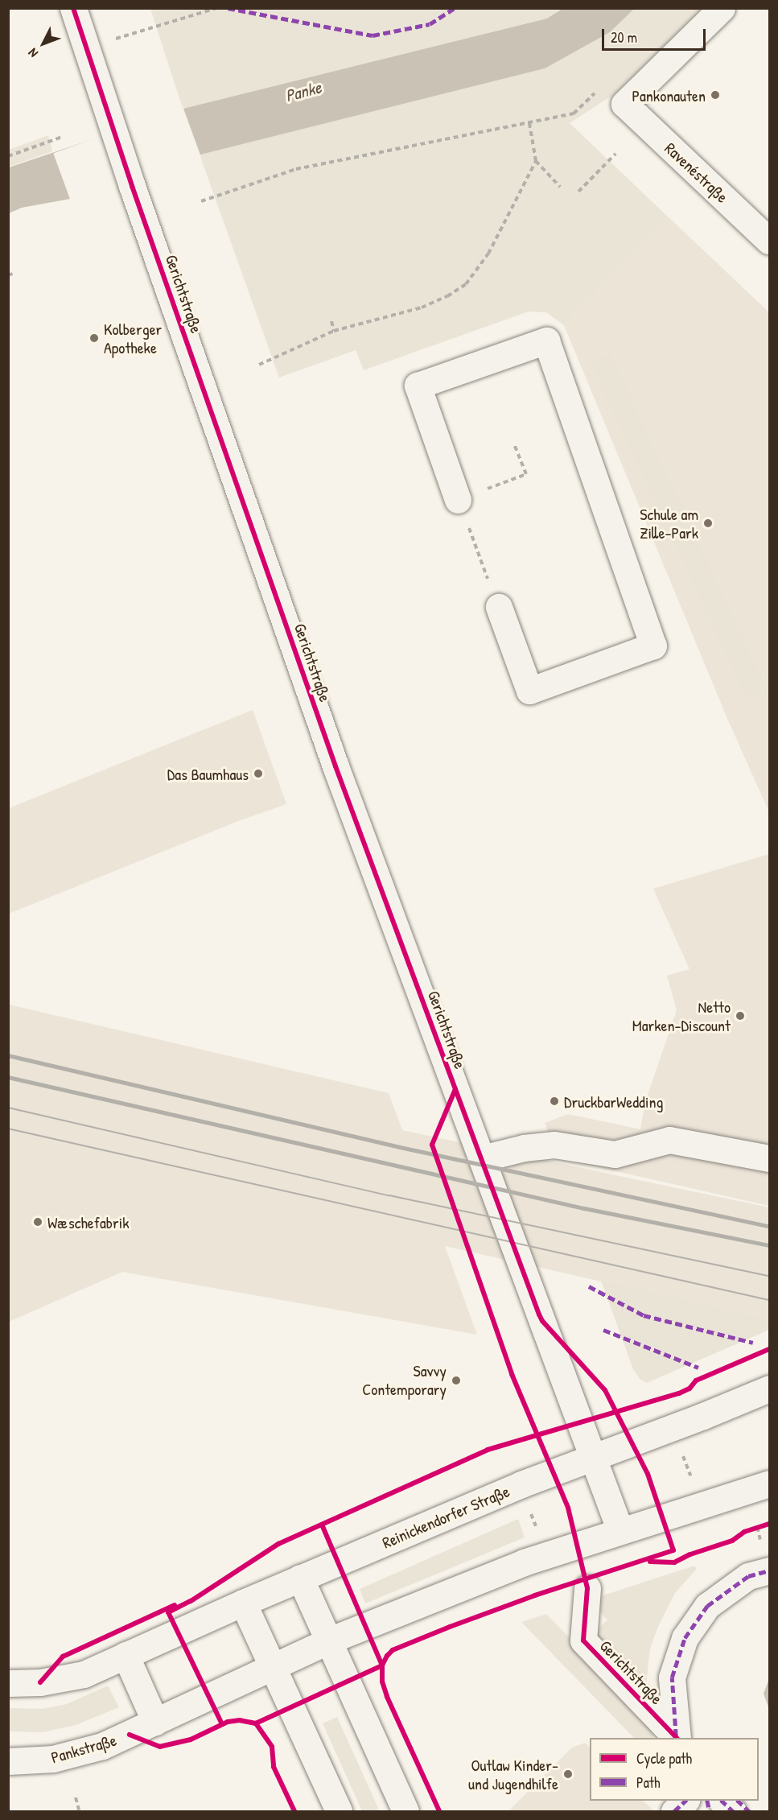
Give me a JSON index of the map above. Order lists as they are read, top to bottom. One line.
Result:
{"streets":{"street":["Ravenéstraße","Gerichtstraße","Reinickendorfer Straße","Pankstraße"]},"crossings":[["Gerichtstraße","Reinickendorfer Straße"]],"water":["Panke"],"places":["Pankonauten","Kolberger Apotheke","Schule am Zille-Park","Das Baumhaus","Netto Marken-Discount","DruckbarWedding","Wæschefabrik","Savvy Contemporary","Outlaw Kinder- und Jugendhilfe"],"legend":["Cycle path","Path"],"scale_bar":"20 m","north":"bottom left"}
